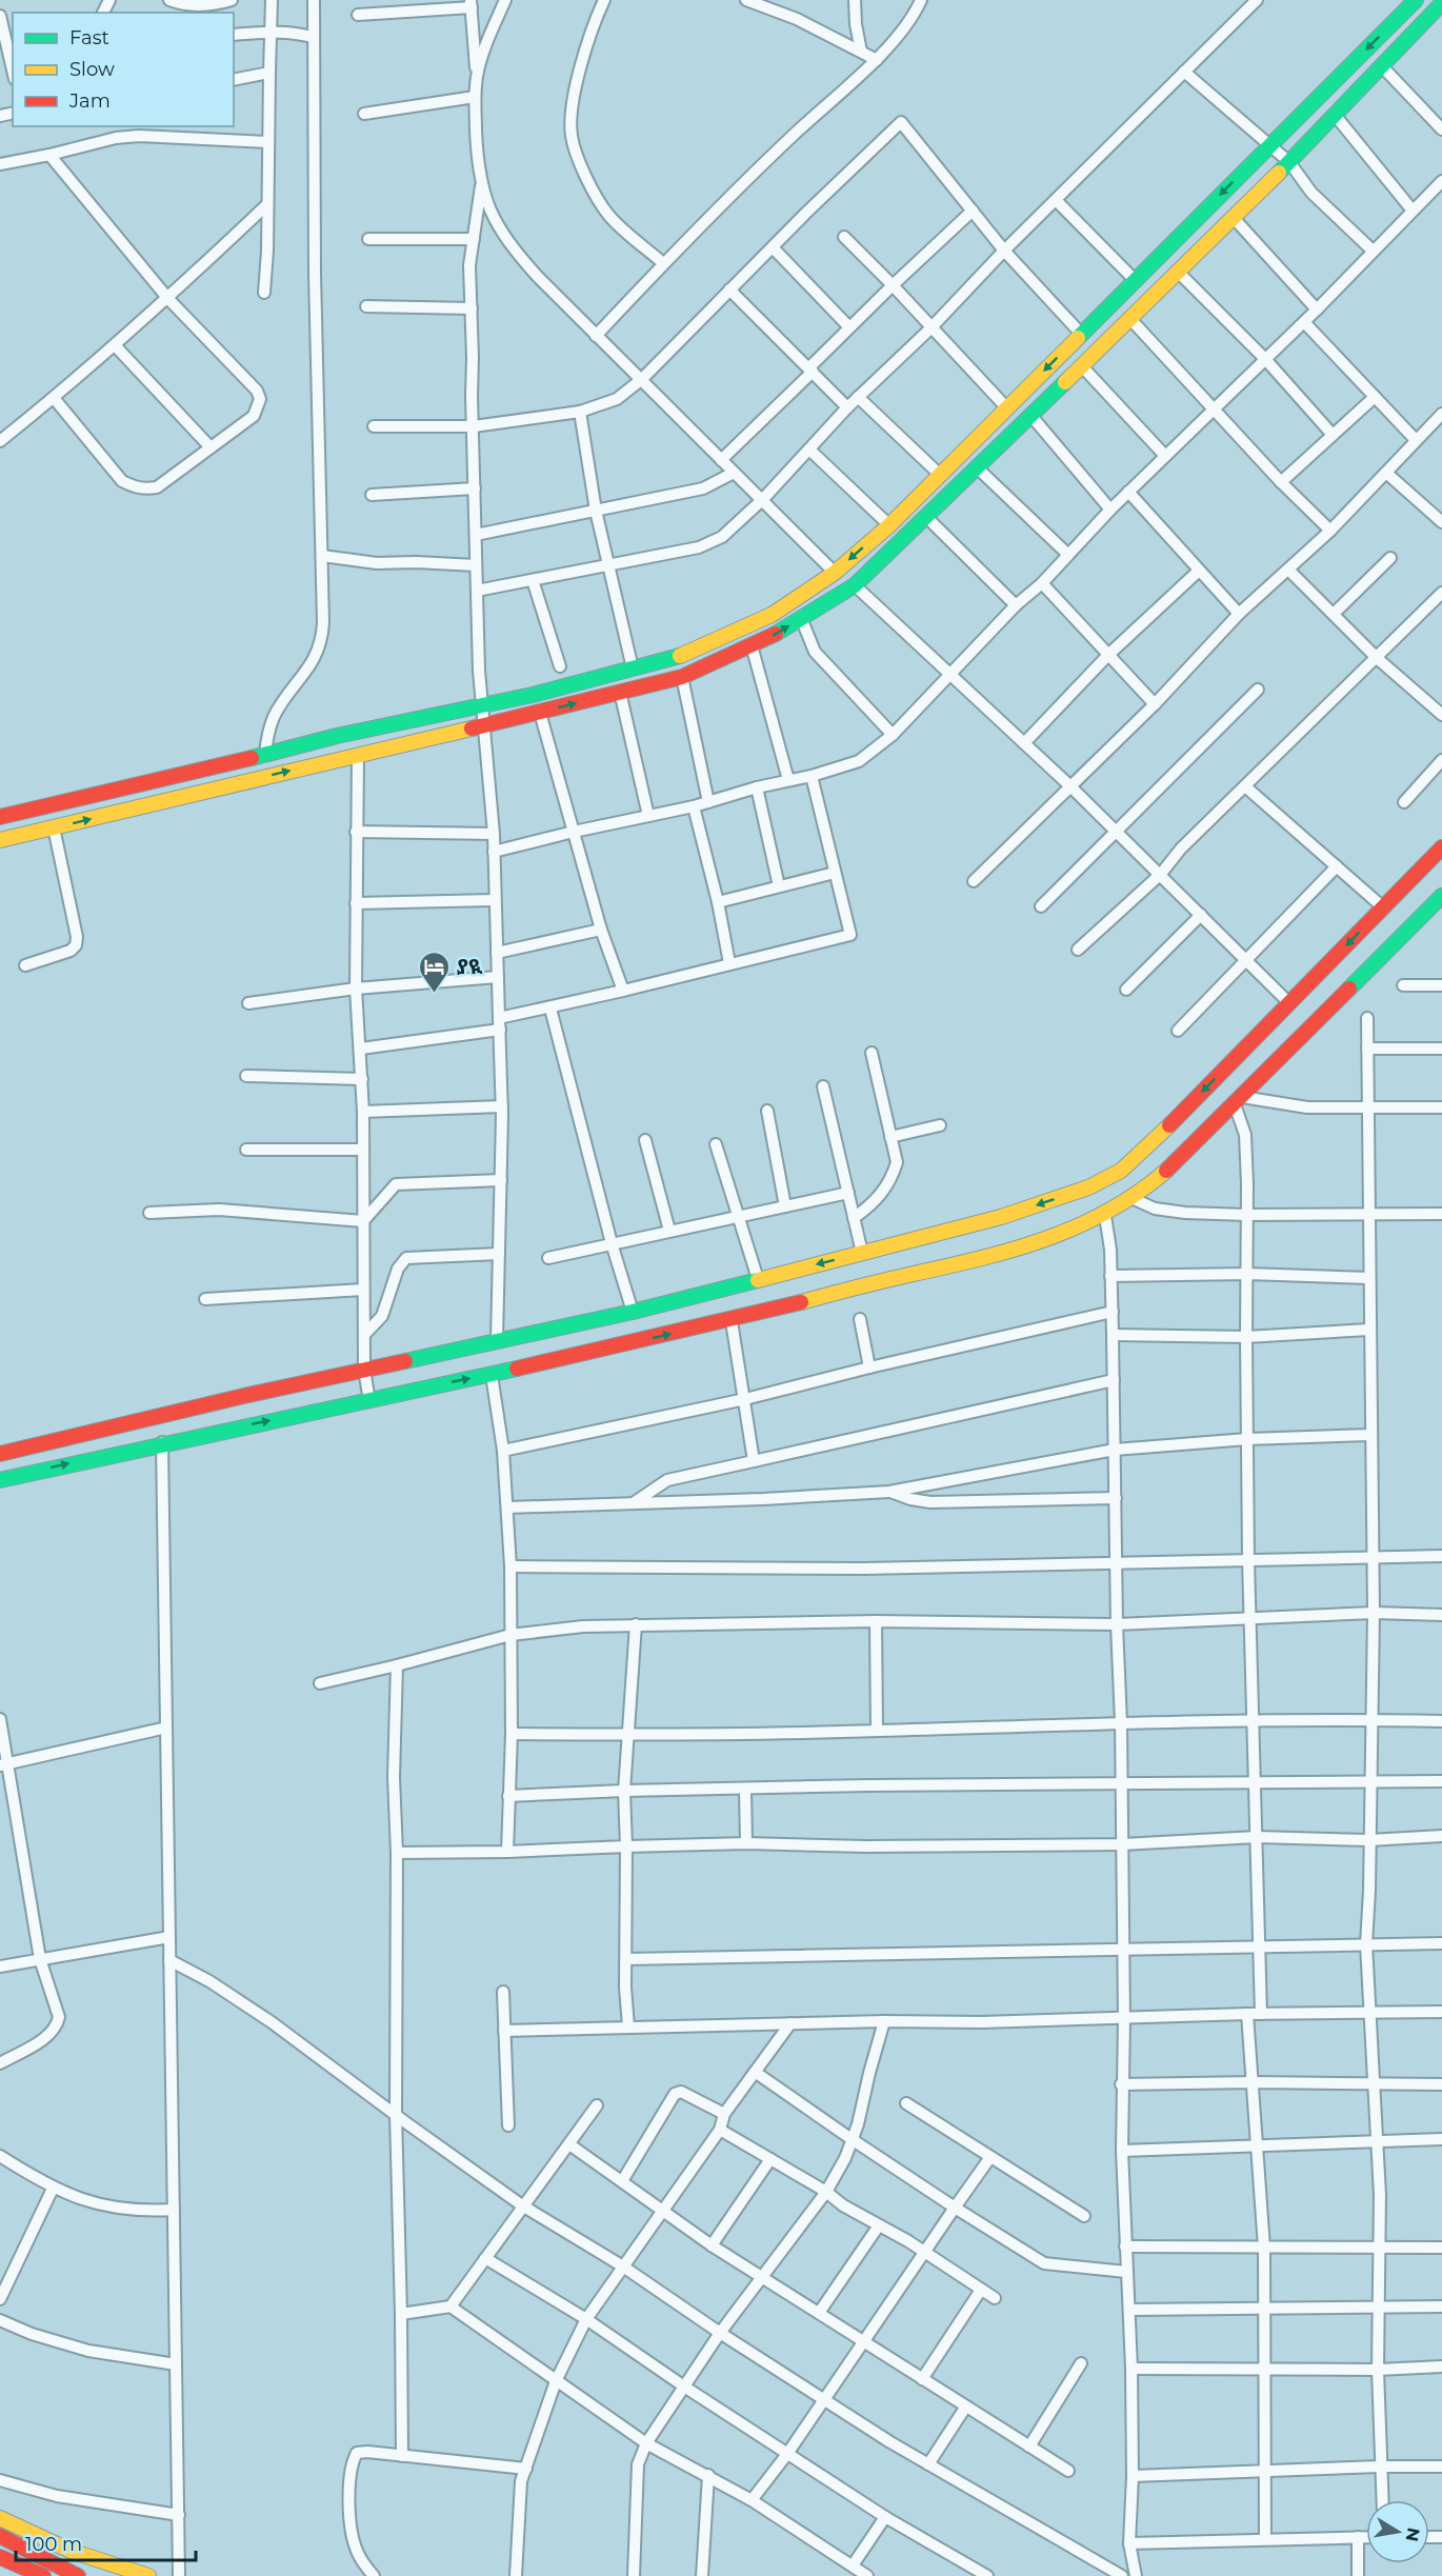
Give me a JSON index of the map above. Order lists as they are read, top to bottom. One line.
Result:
{"places":{"hotel":["ያዪ"]},"legend":["Fast","Slow","Jam"],"scale_bar":"100 m","north":"right"}
